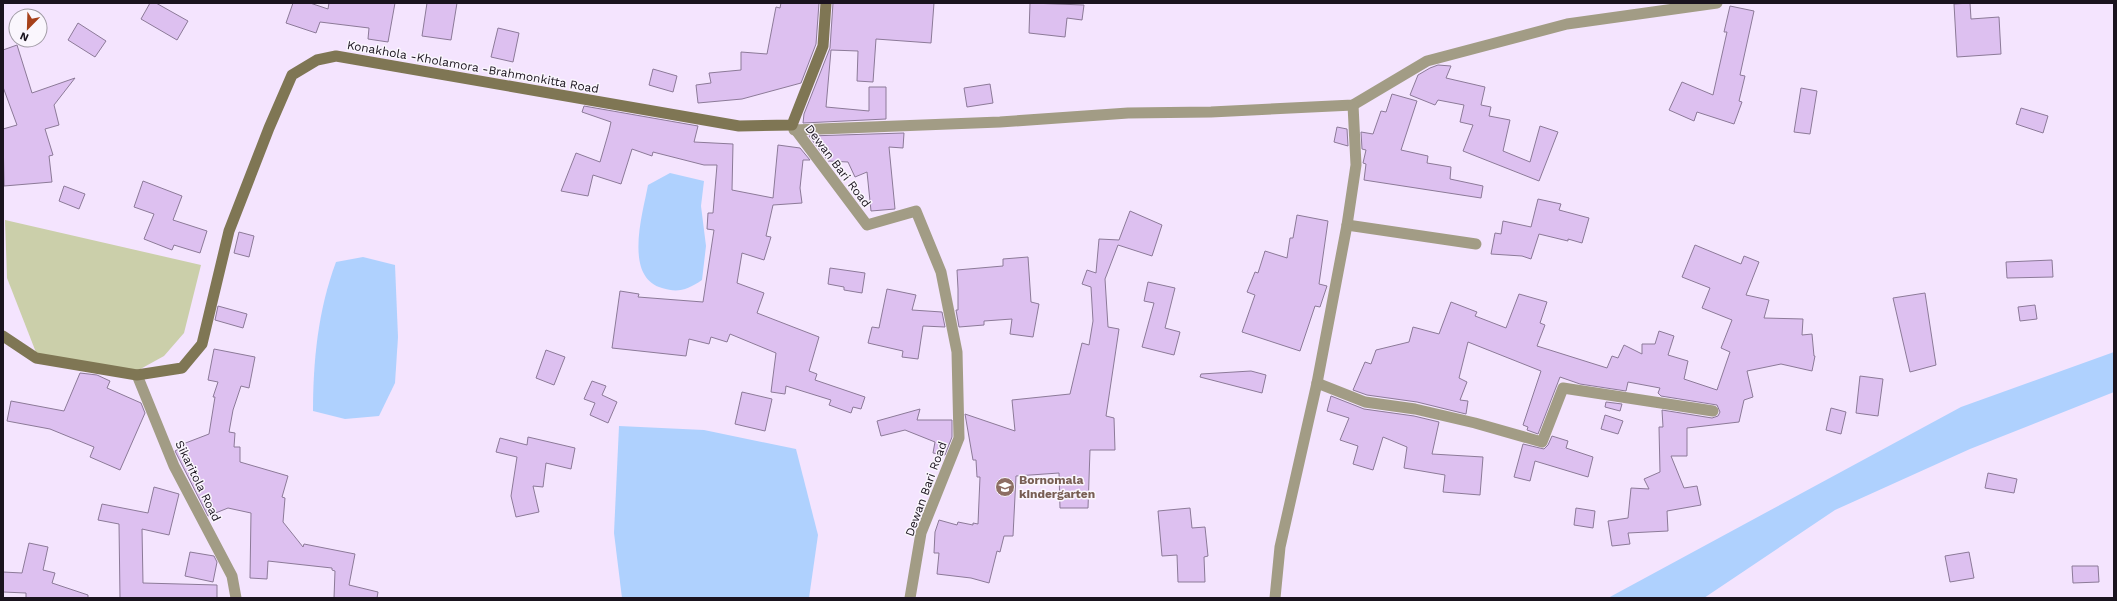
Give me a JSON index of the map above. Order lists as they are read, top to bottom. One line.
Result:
{"streets":{"main road":["Konakhola -Kholamora -Brahmonkitta Road"],"street":["Dewan Bari Road","Sikaritola Road"]},"crossings":[["Konakhola -Kholamora -Brahmonkitta Road","Dewan Bari Road"],["Konakhola -Kholamora -Brahmonkitta Road","Sikaritola Road"]],"places":{"school or university":["Bornomala kindergarten"]},"north":"bottom left"}
